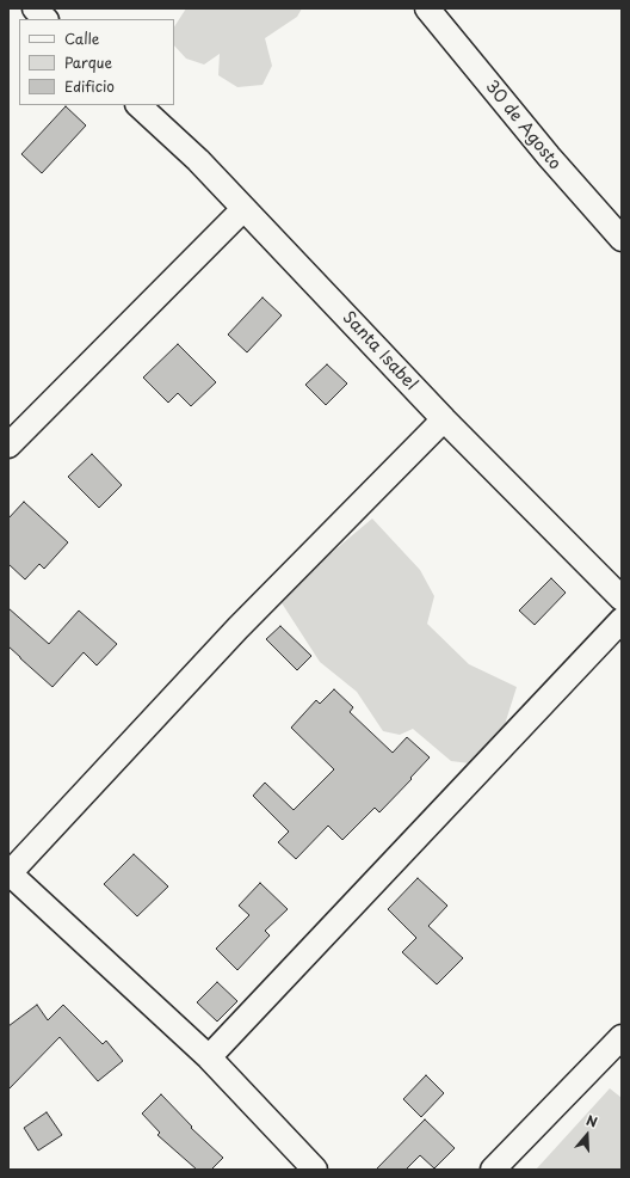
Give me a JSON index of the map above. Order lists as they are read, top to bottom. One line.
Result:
{"streets":{"street":["30 de Agosto","Santa Isabel"]},"legend":["Calle","Parque","Edificio"],"north":"top"}
